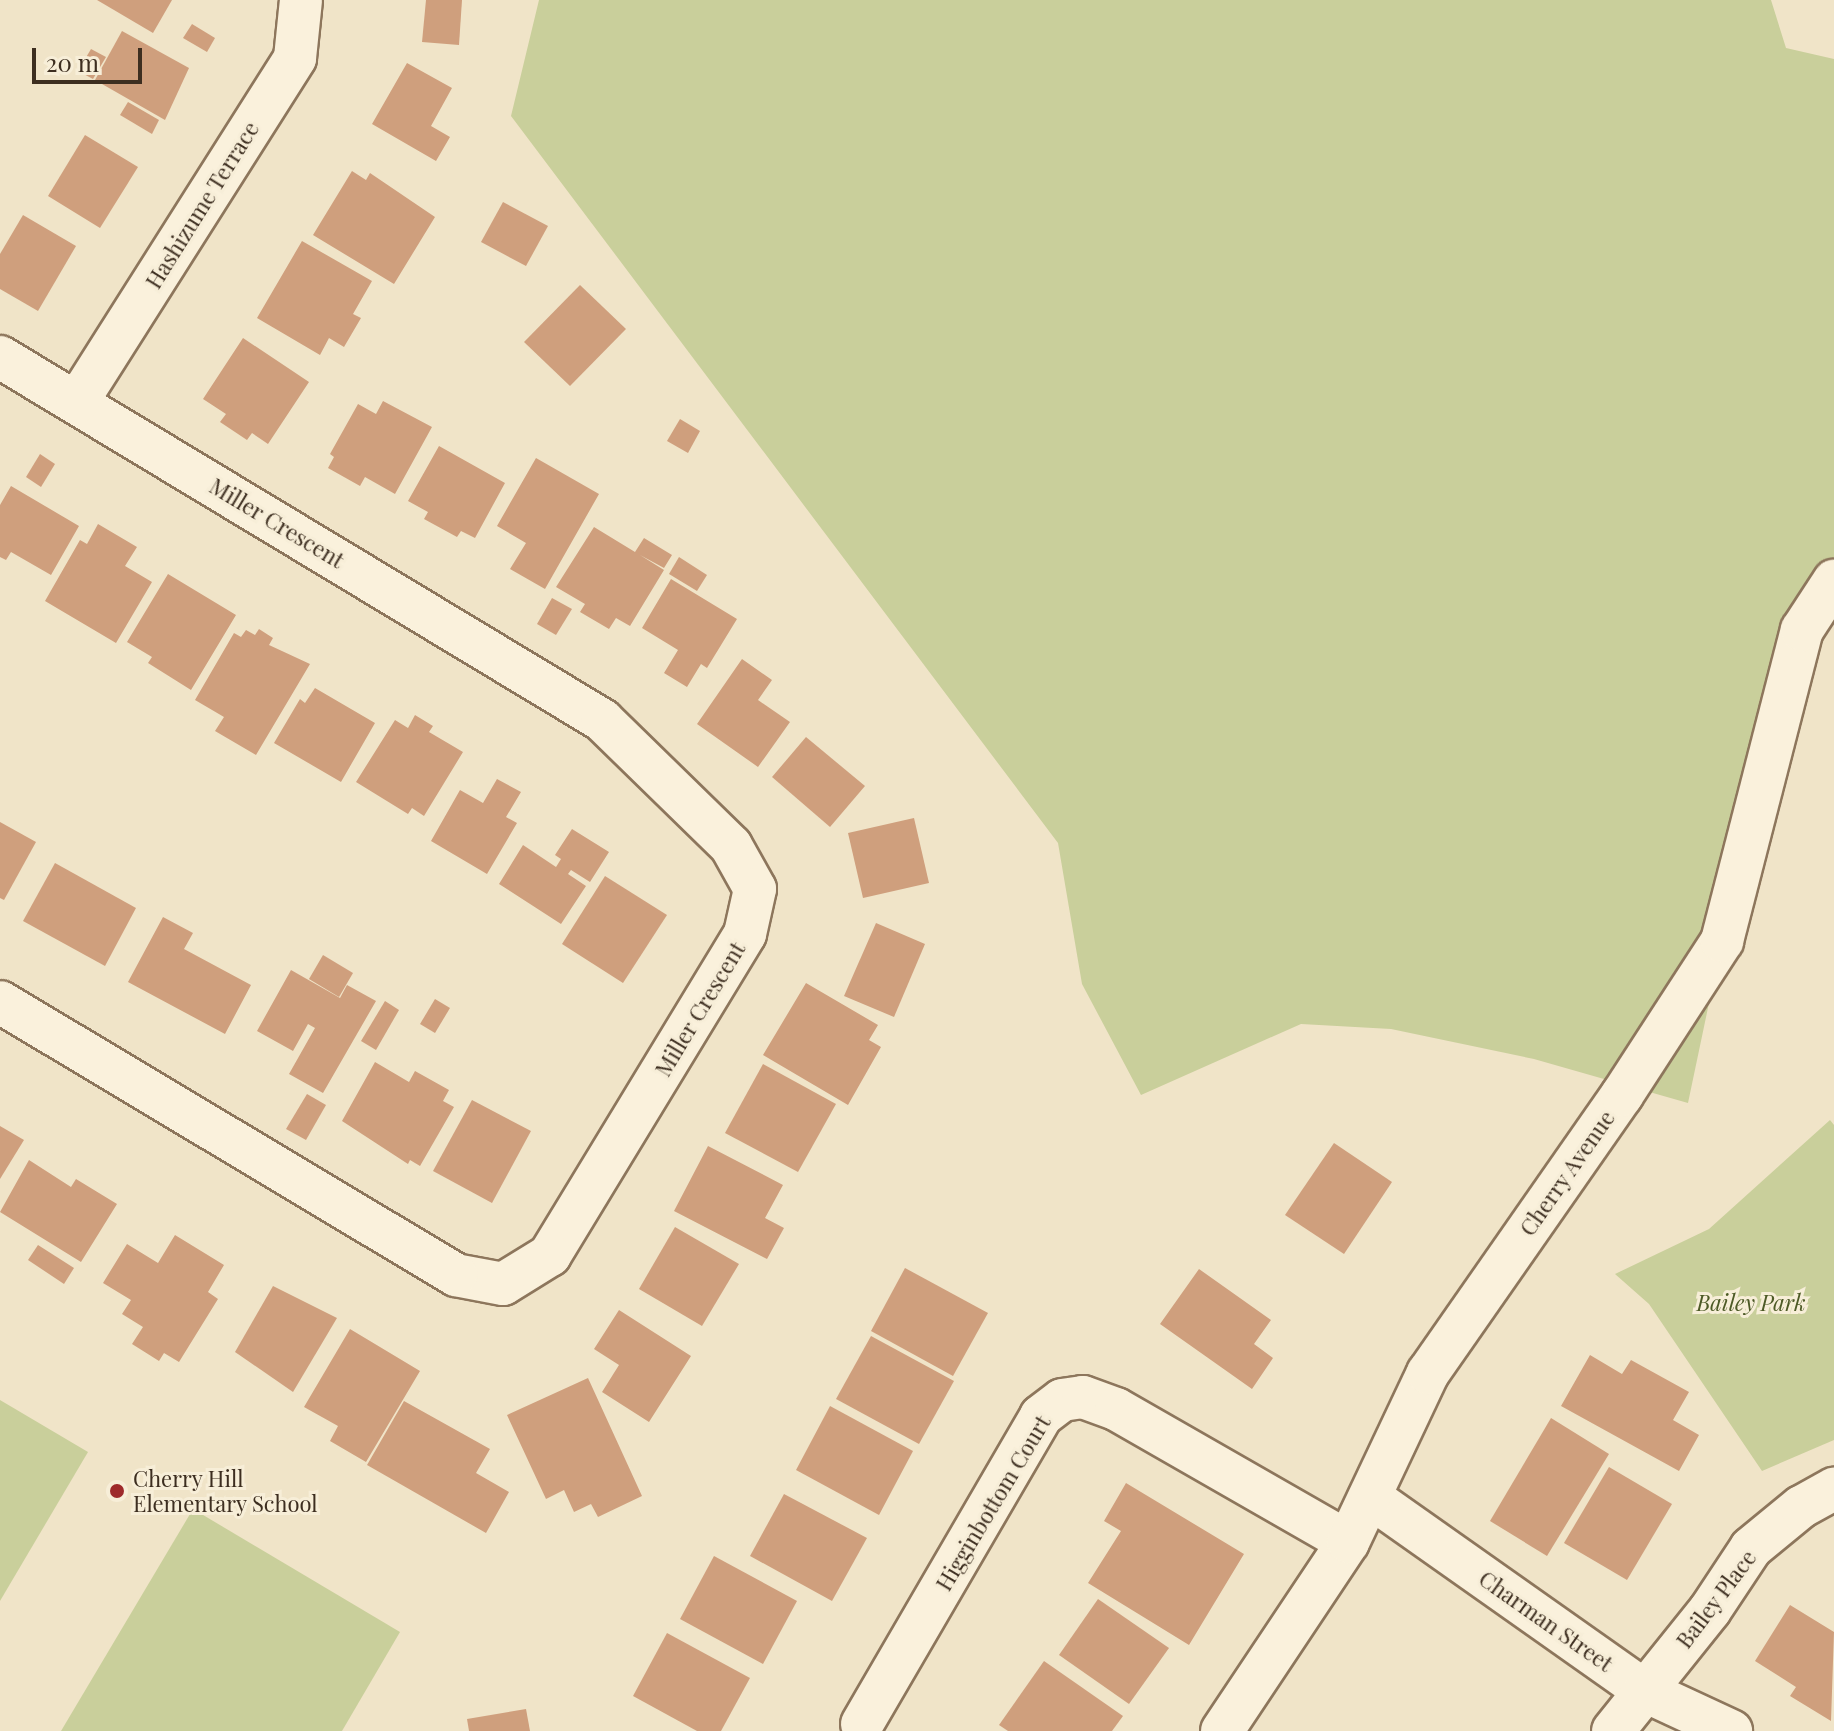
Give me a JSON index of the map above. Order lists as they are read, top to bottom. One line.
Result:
{"streets":{"street":["Hashizume Terrace","Miller Crescent","Cherry Avenue","Higginbottom Court","Bailey Place","Charman Street"]},"crossings":[["Hashizume Terrace","Miller Crescent"],["Cherry Avenue","Higginbottom Court"],["Cherry Avenue","Charman Street"],["Bailey Place","Charman Street"]],"parks":["Bailey Park"],"places":["Cherry Hill Elementary School"],"scale_bar":"20 m"}
